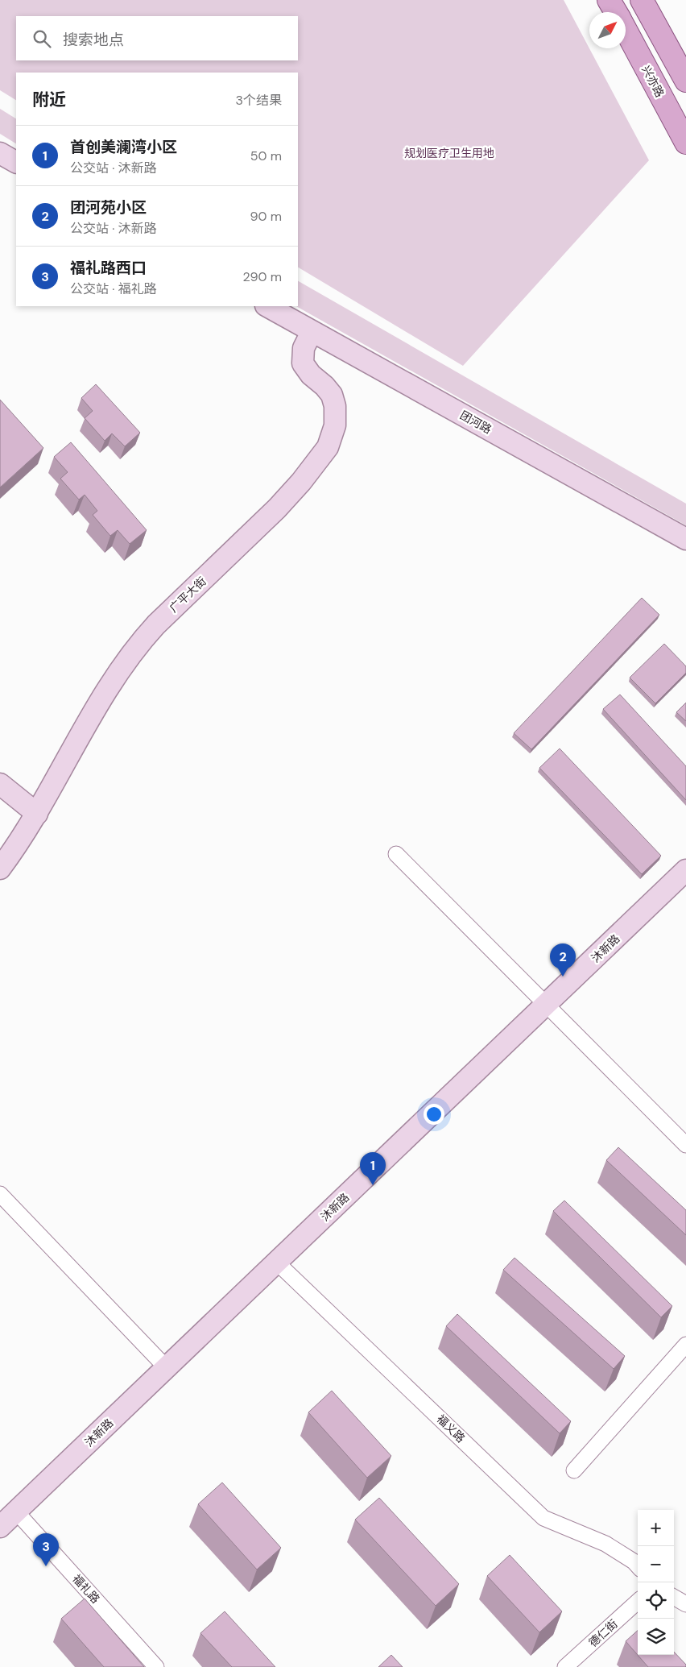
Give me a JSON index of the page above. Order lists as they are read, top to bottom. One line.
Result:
{"streets":{"main road":["兴亦路"],"street":["团河路","广平大街","沐新路","福义路","福礼路","德仁街"]},"crossings":[["团河路","广平大街"],["沐新路","福义路"],["沐新路","福礼路"]],"parks":["规划医疗卫生用地"],"north":"top right","page":{"search":"搜索地点","heading":["附近","3个结果"],"list":[{"mark":"1","name":"首创美澜湾小区","note":"公交站 · 沐新路","value":"50 m"},{"mark":"2","name":"团河苑小区","note":"公交站 · 沐新路","value":"90 m"},{"mark":"3","name":"福礼路西口","note":"公交站 · 福礼路","value":"290 m"}],"pins":["2","1","3"],"map_buttons":["+","−"]}}
